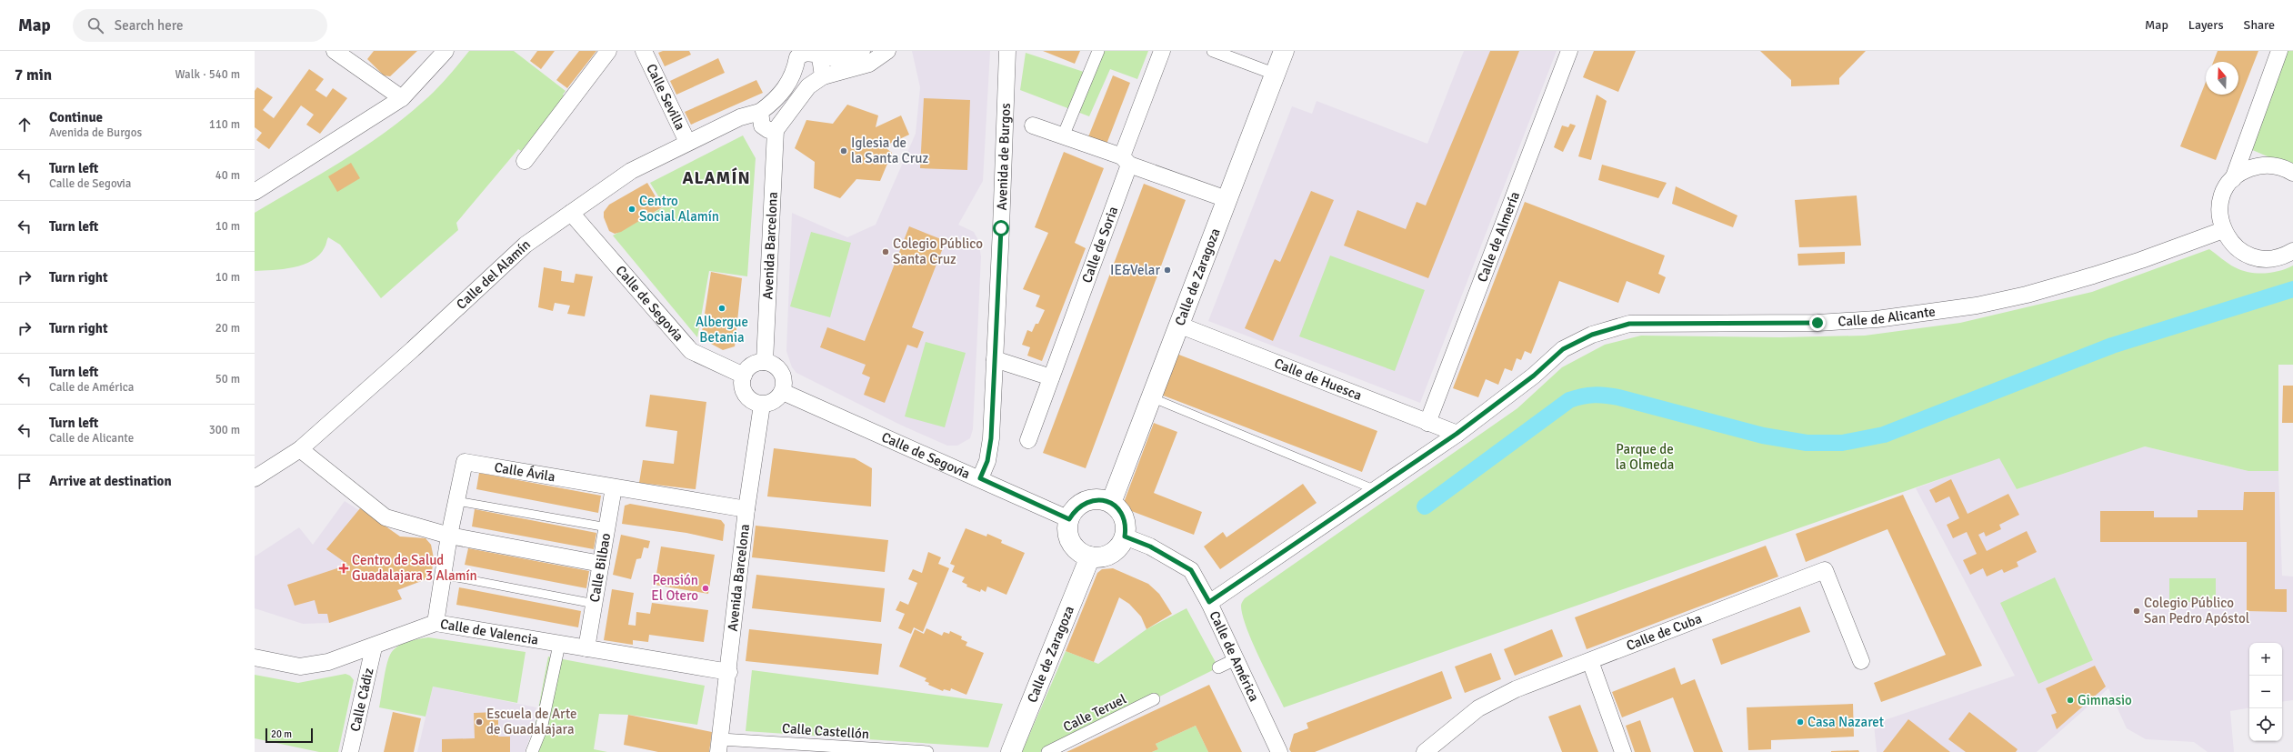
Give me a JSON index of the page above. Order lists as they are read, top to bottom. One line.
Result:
{"streets":{"street":["Calle Sevilla","Avenida de Burgos","Calle de Almería","Calle de Soria","Avenida Barcelona","Calle del Alamín","Calle de Zaragoza","Calle de Segovia","Calle de Alicante","Calle de Huesca","Calle Ávila","Calle Bilbao","Calle de Cuba","Calle de Valencia","Calle de América","Calle Cádiz","Calle Teruel","Calle Castellón"]},"crossings":[["Calle Sevilla","Calle del Alamín"],["Avenida de Burgos","Calle de Segovia"],["Calle de Almería","Calle de Huesca"],["Avenida Barcelona","Calle de Segovia"],["Avenida Barcelona","Calle Ávila"],["Avenida Barcelona","Calle de Valencia"],["Avenida Barcelona","Calle Castellón"],["Calle del Alamín","Calle de Segovia"],["Calle de Zaragoza","Calle de Segovia"],["Calle de Zaragoza","Calle de Huesca"],["Calle de Zaragoza","Calle de América"],["Calle de Segovia","Calle de América"],["Calle de Alicante","Calle de Huesca"],["Calle de Alicante","Calle de América"],["Calle Ávila","Calle Bilbao"],["Calle Ávila","Calle de Valencia"],["Calle Bilbao","Calle de Valencia"],["Calle de Valencia","Calle Cádiz"]],"districts":["ALAMÍN"],"parks":["Parque de la Olmeda"],"places":{"other":["Iglesia de la Santa Cruz","Centro Social Alamín","Colegio Público Santa Cruz","IE&Velar","Albergue Betania","Pensión El Otero","Colegio Público San Pedro Apóstol","Gimnasio","Escuela de Arte de Guadalajara","Casa Nazaret"],"health":["Centro de Salud Guadalajara 3 Alamín"]},"scale_bar":"20 m","north":"top","page":{"header":"Map","search":"Search here","nav":["Map","Layers","Share"],"heading":["7 min","Walk · 540 m"],"list":[["Continue","Avenida de Burgos","110 m"],["Turn left","Calle de Segovia","40 m"],["Turn left","10 m"],["Turn right","10 m"],["Turn right","20 m"],["Turn left","Calle de América","50 m"],["Turn left","Calle de Alicante","300 m"],"Arrive at destination"],"map_buttons":["+","−"],"scale":"20 m"}}
